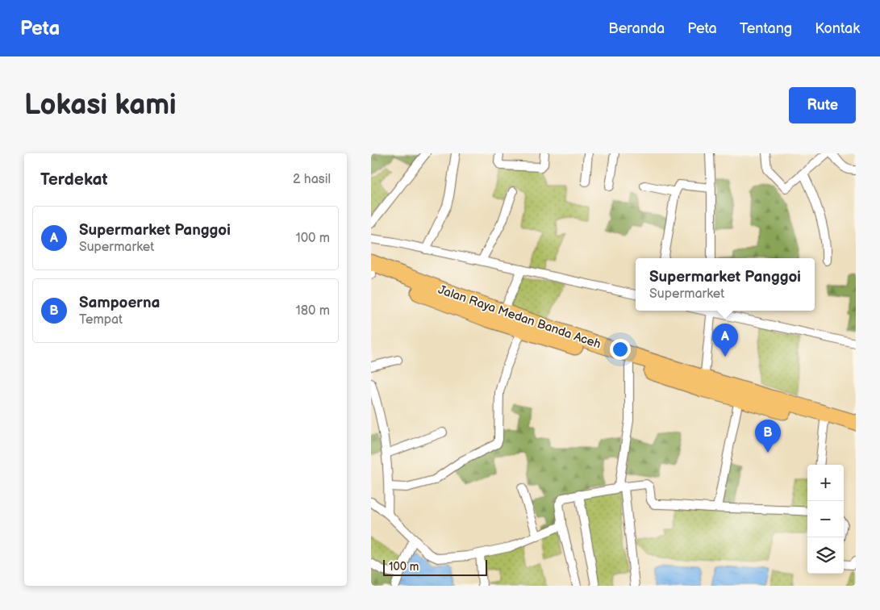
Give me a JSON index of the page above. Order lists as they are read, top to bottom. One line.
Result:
{"streets":{"highway":["Jalan Raya Medan Banda Aceh"]},"scale_bar":"100 m","page":{"header":"Peta","nav":["Beranda","Peta","Tentang","Kontak"],"buttons":"Rute","title":"Lokasi kami","heading":["Terdekat","2 hasil"],"list":[{"mark":"A","name":"Supermarket Panggoi","note":"Supermarket","value":"100 m"},{"mark":"B","name":"Sampoerna","note":"Tempat","value":"180 m"}],"popup":["Supermarket Panggoi","Supermarket"],"pins":["A","B"],"map_buttons":["+","−"],"scale":"100 m"}}
